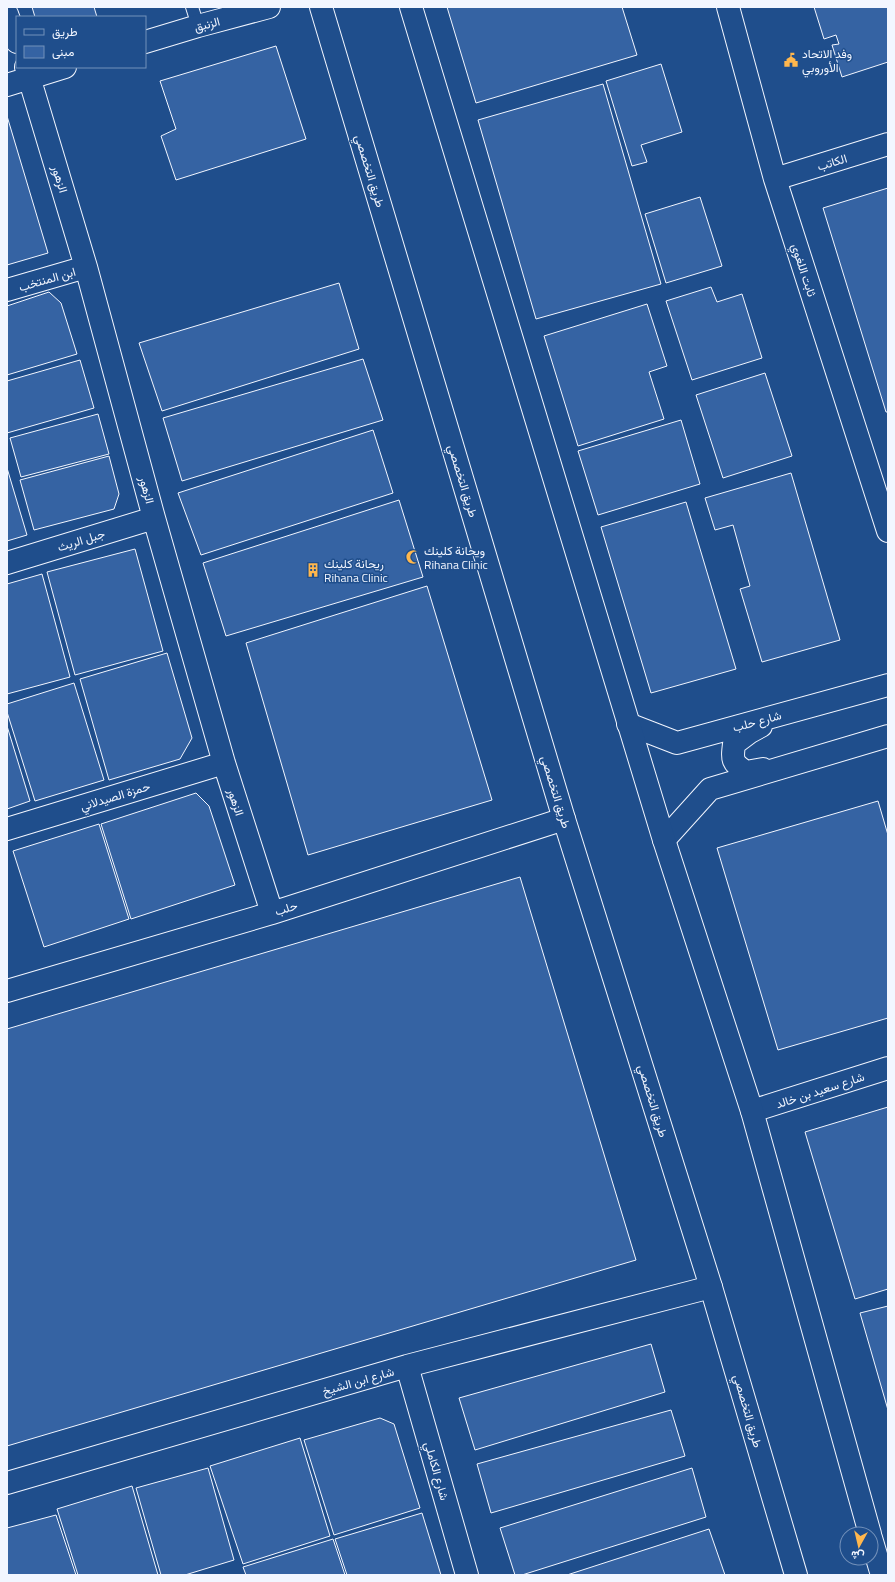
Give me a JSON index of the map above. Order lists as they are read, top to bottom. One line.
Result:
{"streets":{"street":["الزنبق","الكاتب","طريق التخصصي","الزهور","ثابت اللغوي","ابن المنتخب","جبل الريث","شارع حلب","حمزة الصيدلاني","حلب","شارع سعيد بن خالد","شارع ابن الشيخ","شارع الكاملي"]},"crossings":[["الكاتب","ثابت اللغوي"],["طريق التخصصي","حلب"],["طريق التخصصي","شارع ابن الشيخ"],["الزهور","ابن المنتخب"],["الزهور","جبل الريث"],["الزهور","حمزة الصيدلاني"],["الزهور","حلب"],["شارع ابن الشيخ","شارع الكاملي"]],"places":{"public building":["وفد الاتحاد الأوروبي"],"mosque":["ويحانة كلينك Rihana Clinic"],"building":["ريحانة كلينك Rihana Clinic"]},"legend":["طريق","مبنى"],"north":"bottom"}
